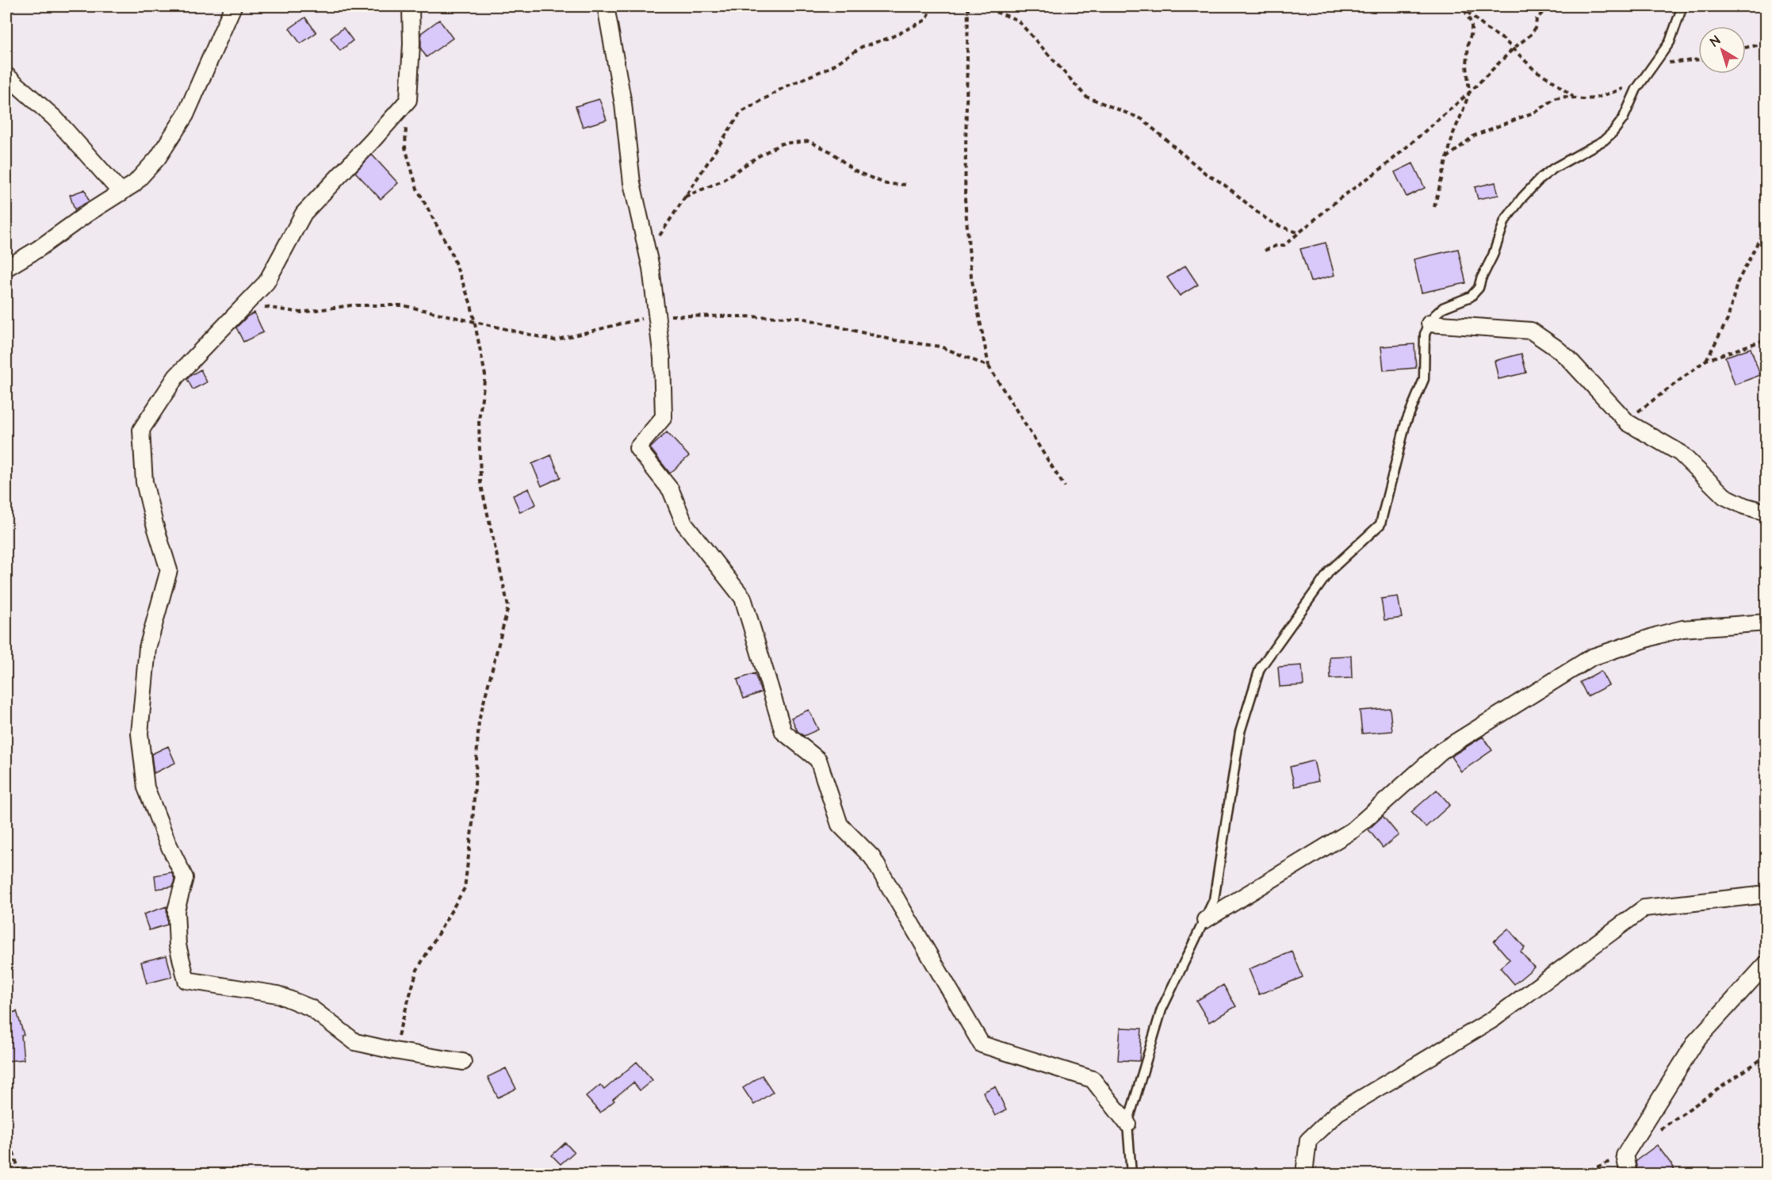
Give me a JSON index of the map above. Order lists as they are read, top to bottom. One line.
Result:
{"north":"top left"}
